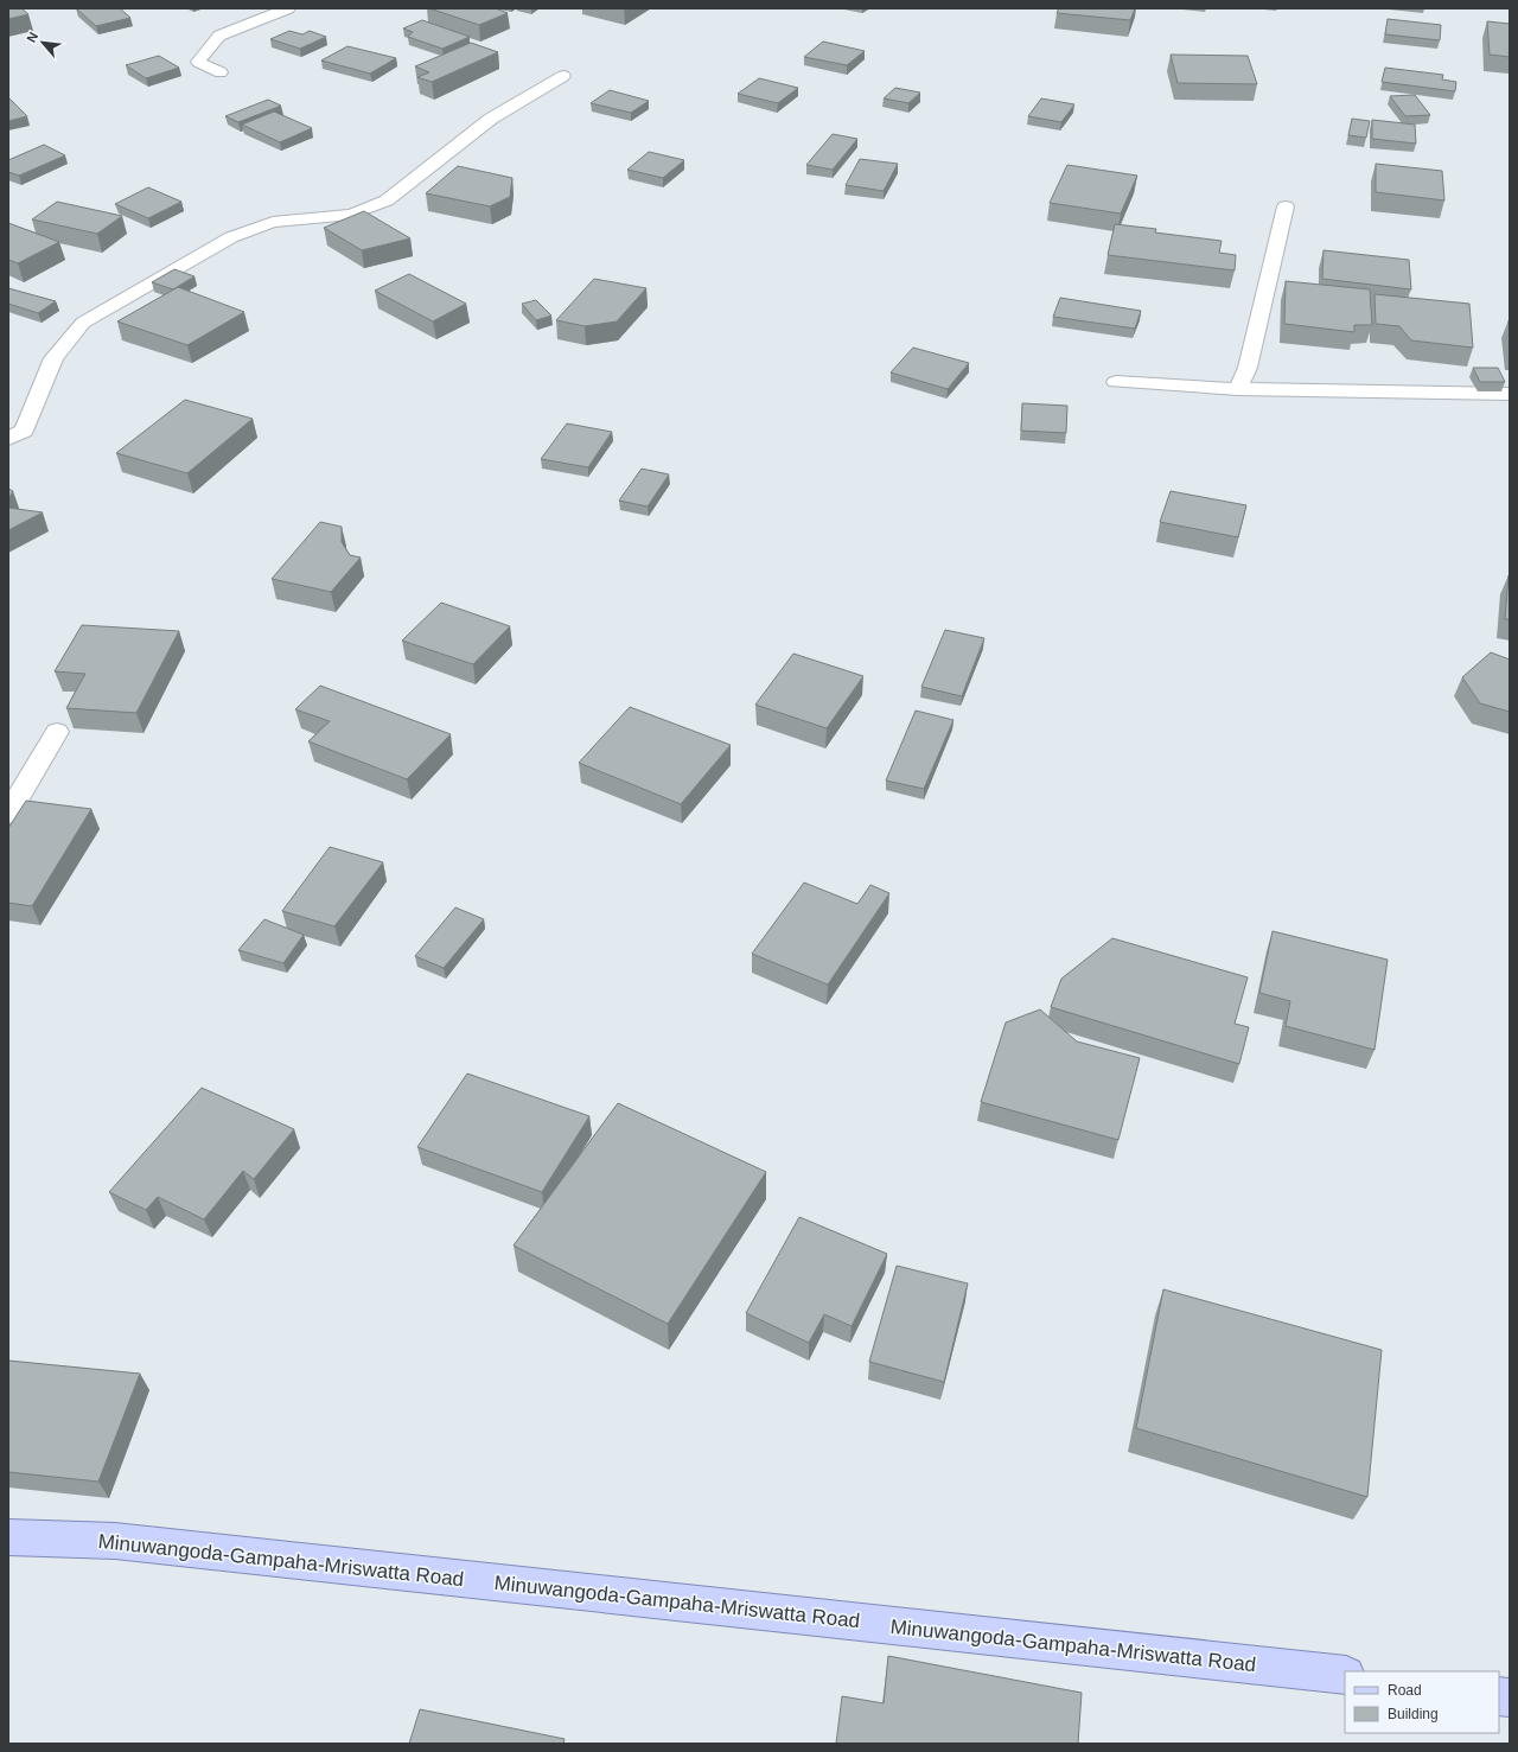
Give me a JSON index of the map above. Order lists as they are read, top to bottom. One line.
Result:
{"streets":{"main road":["Minuwangoda-Gampaha-Mriswatta Road"]},"legend":["Road","Building"],"north":"top left"}
